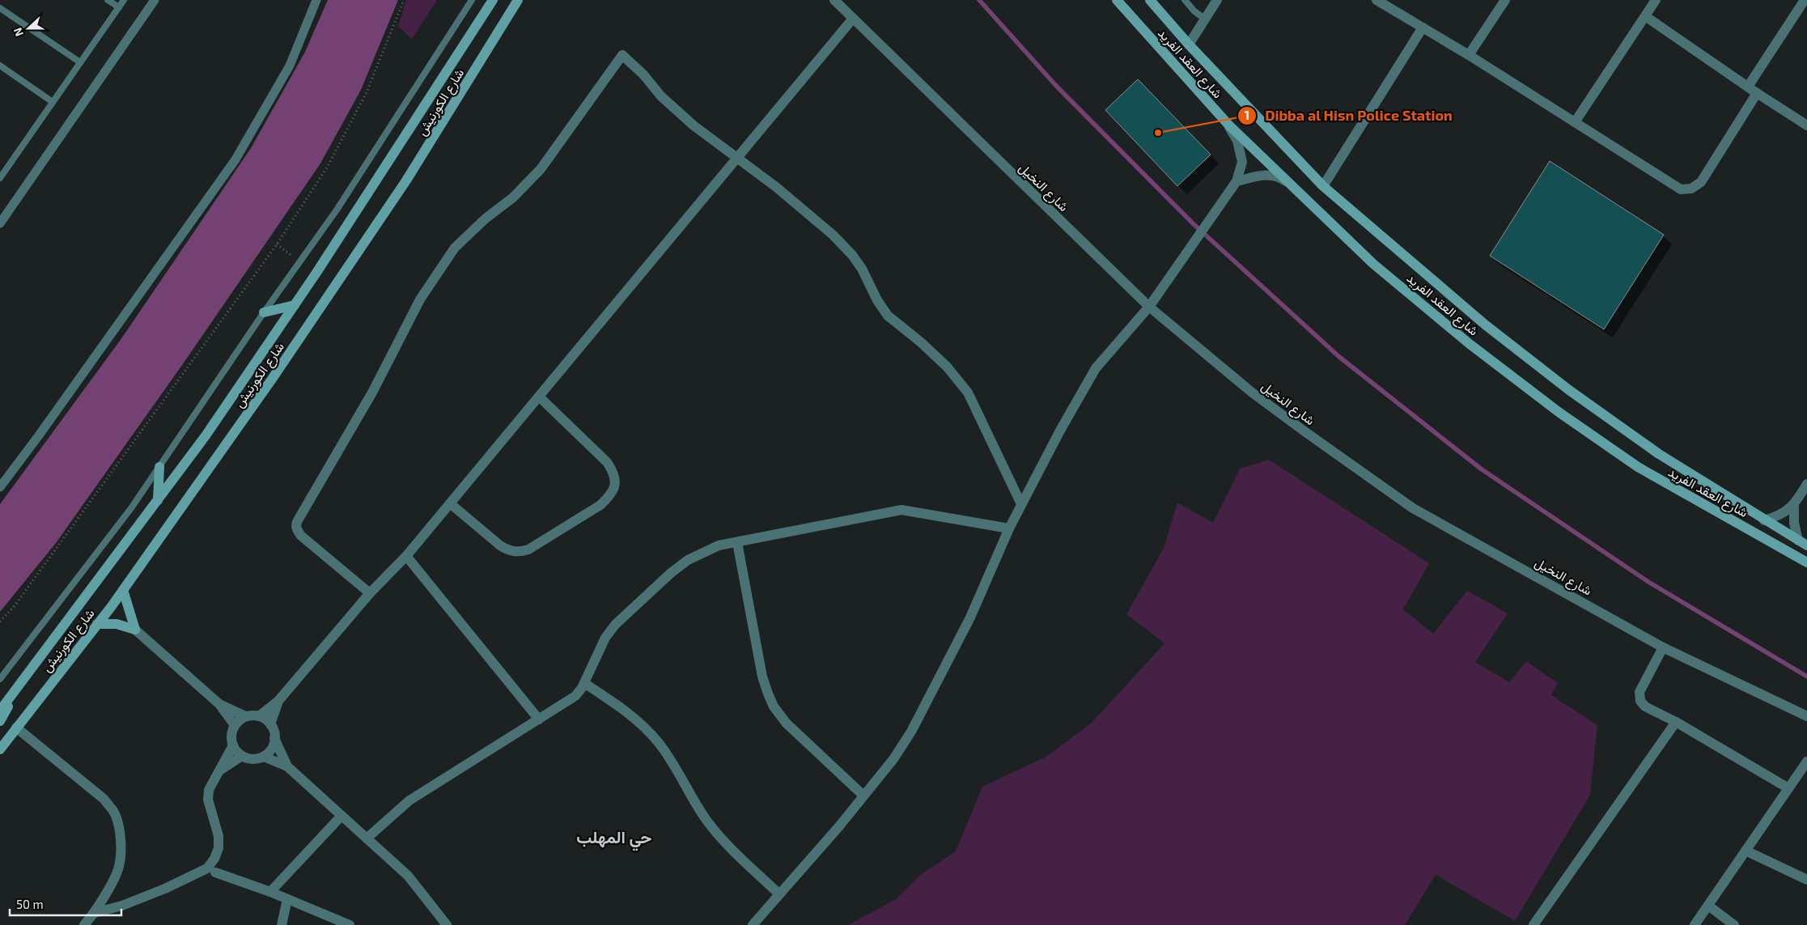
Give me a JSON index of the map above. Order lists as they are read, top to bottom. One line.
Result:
{"streets":{"main road":["شارع العقد الفريد","شارع الكورنيش"],"street":["شارع النخيل"]},"districts":["حي المهلب"],"places":["Dibba al Hisn Police Station"],"scale_bar":"50 m","north":"left"}
